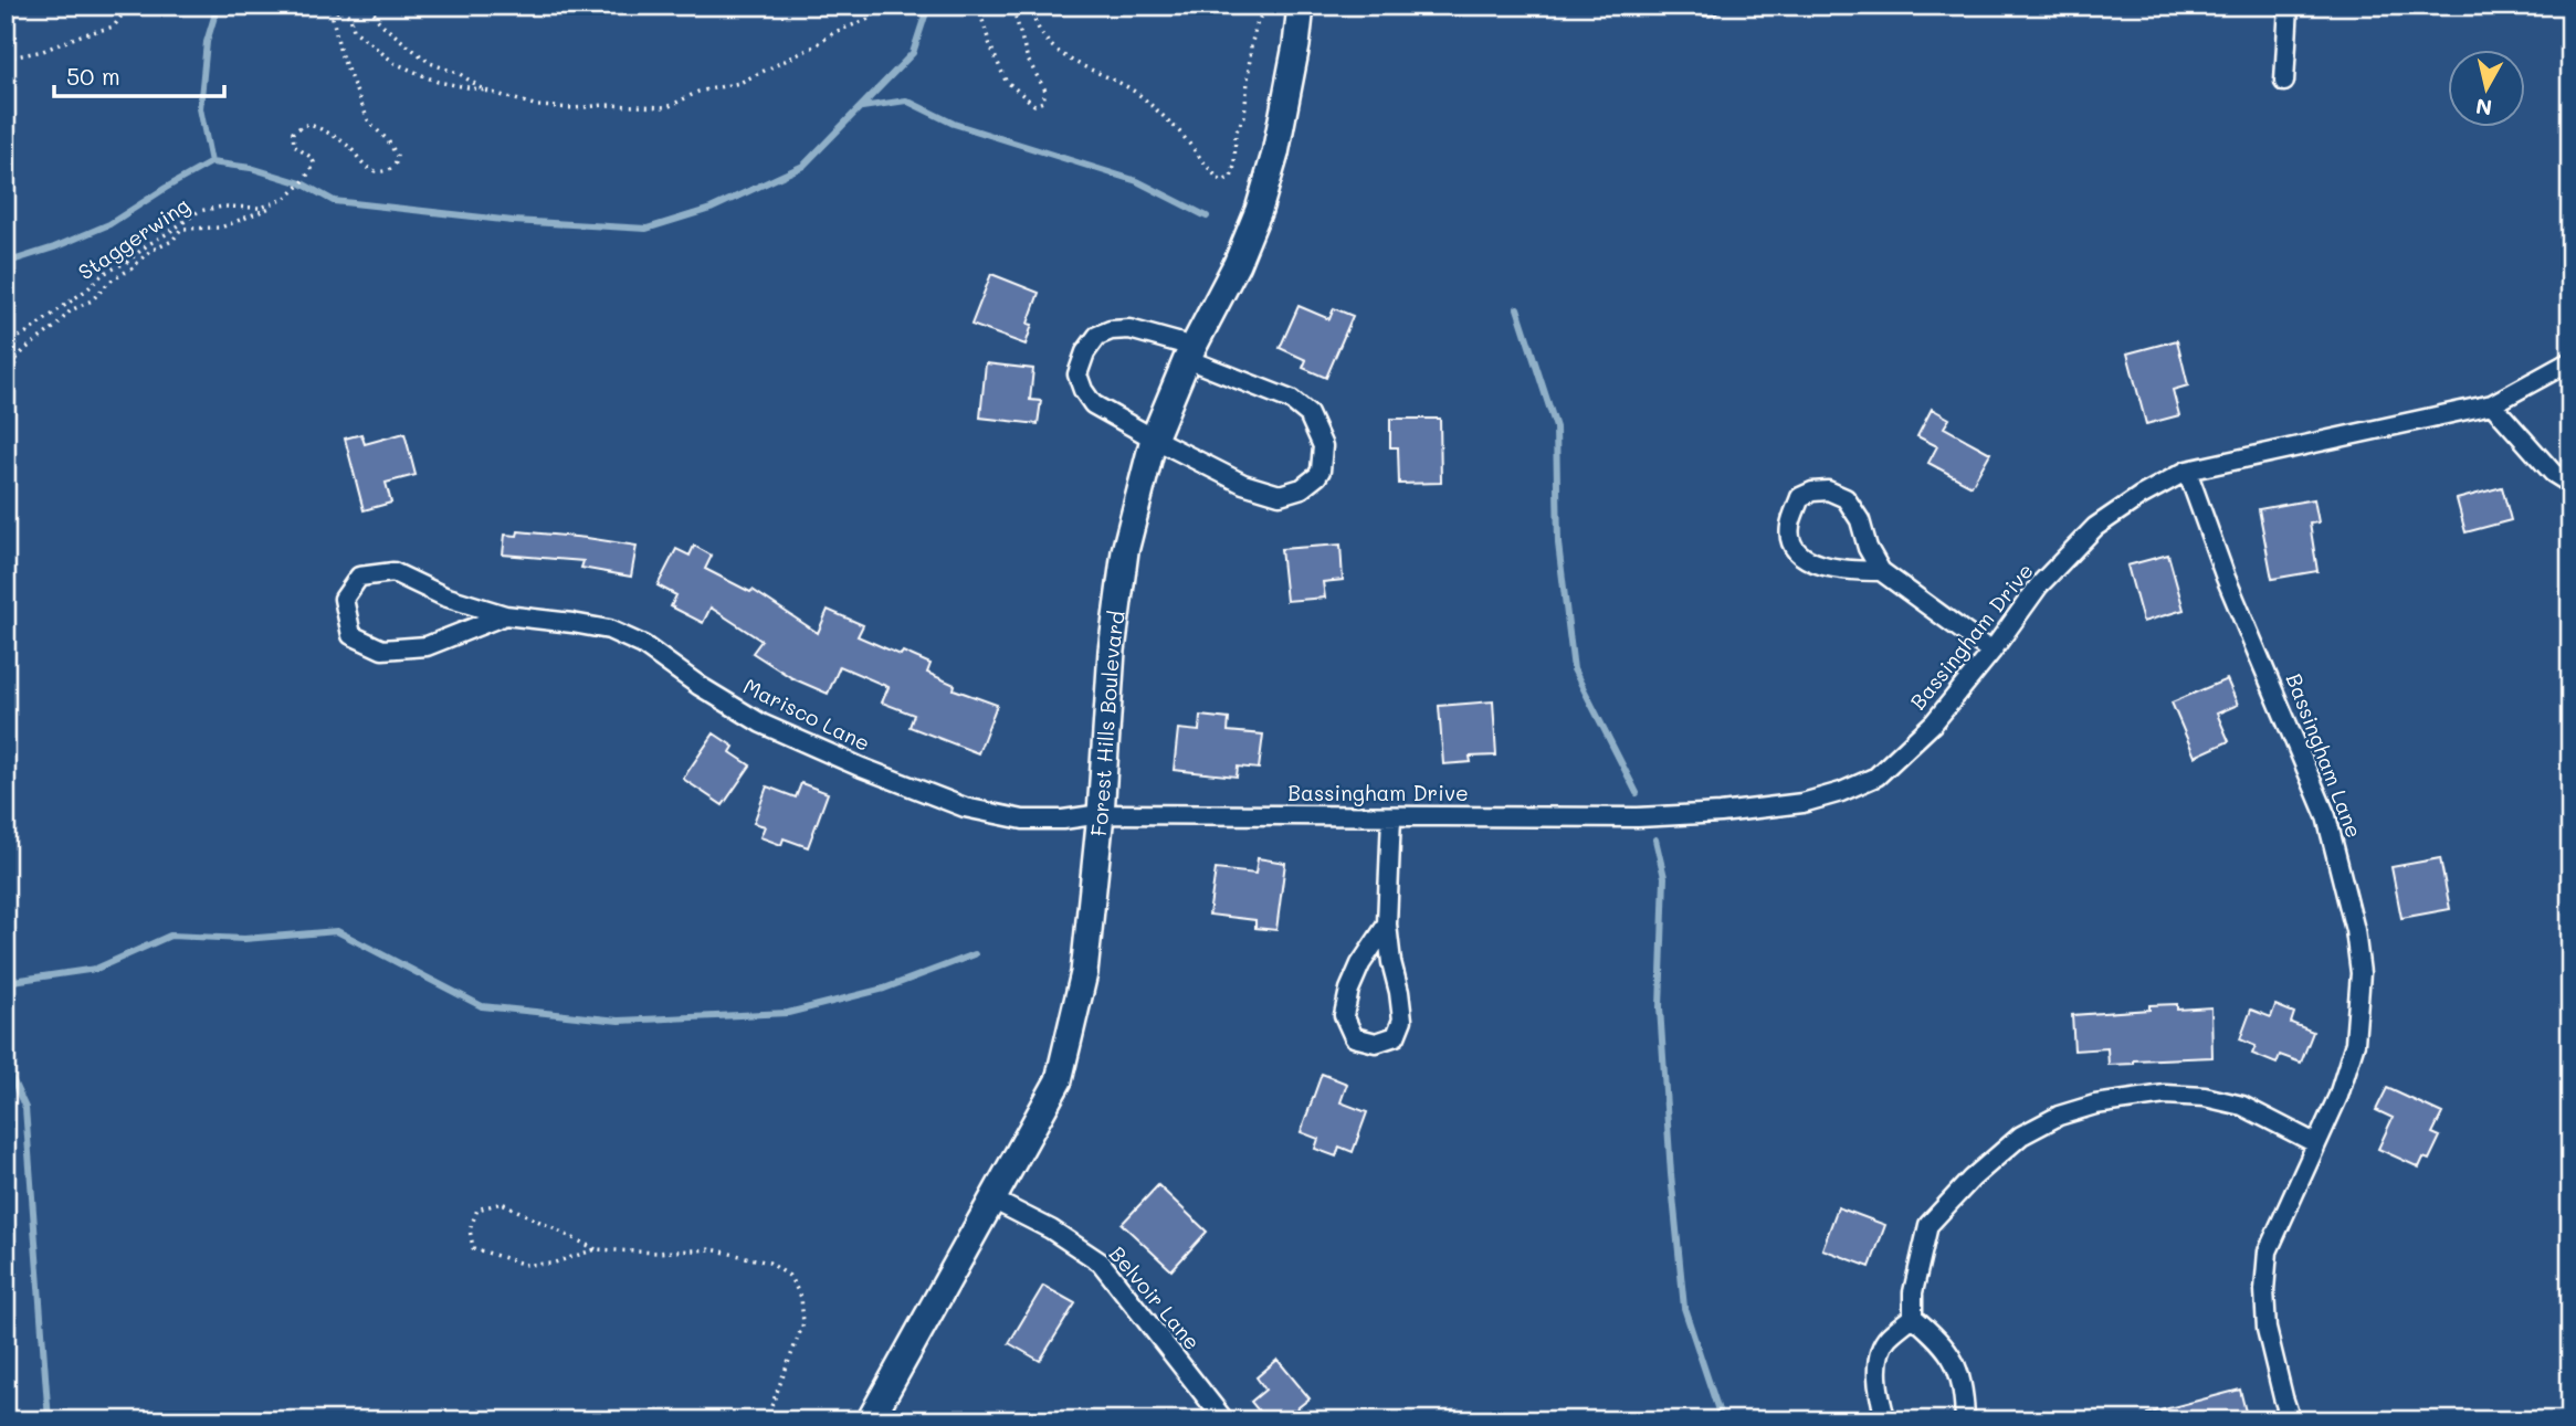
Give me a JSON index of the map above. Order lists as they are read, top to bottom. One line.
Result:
{"streets":{"main road":["Forest Hills Boulevard"],"street":["Bassingham Drive","Marisco Lane","Bassingham Lane","Belvoir Lane"],"path":["Staggerwing"]},"crossings":[["Bassingham Drive","Marisco Lane"],["Bassingham Drive","Forest Hills Boulevard"],["Bassingham Drive","Bassingham Lane"],["Marisco Lane","Forest Hills Boulevard"],["Forest Hills Boulevard","Belvoir Lane"]],"scale_bar":"50 m","north":"bottom"}
